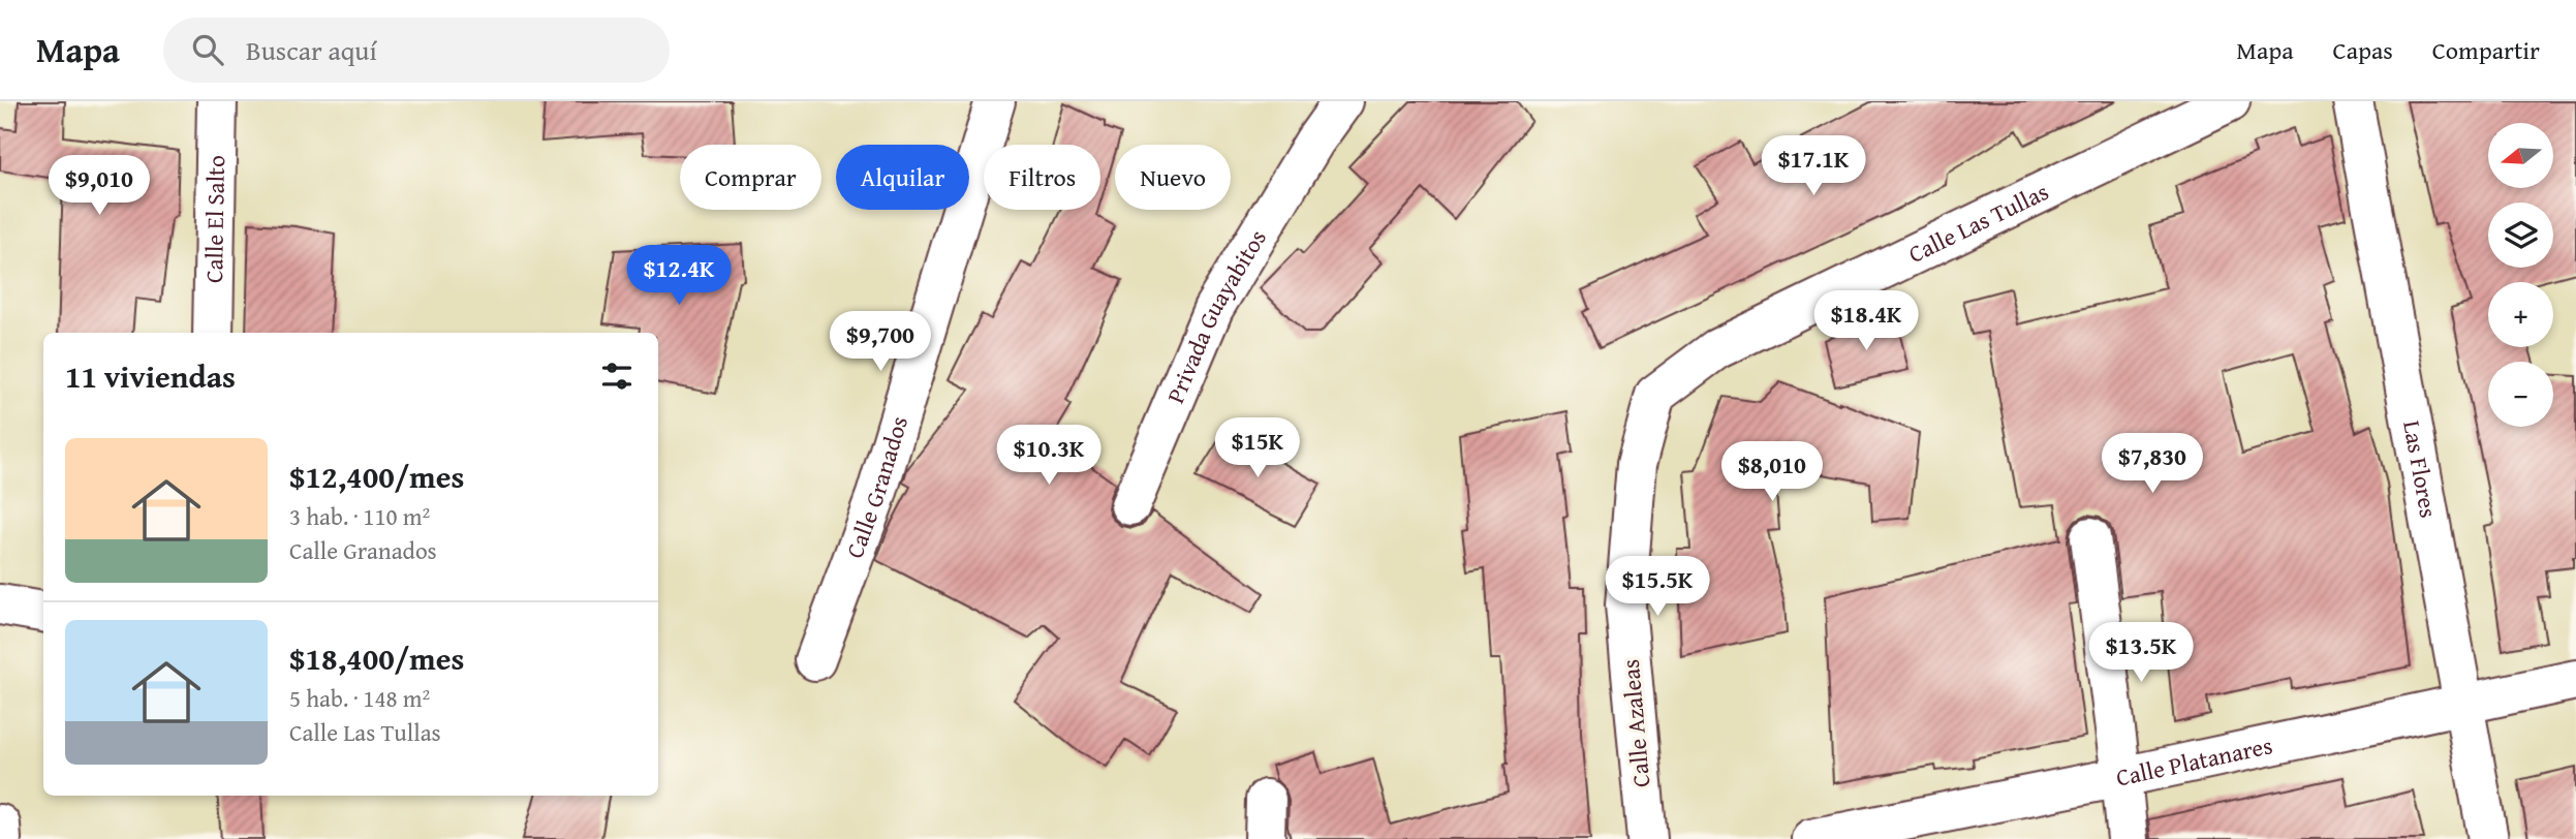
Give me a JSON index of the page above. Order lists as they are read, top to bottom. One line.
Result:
{"streets":{"street":["Calle El Salto","Calle Las Tullas","Privada Guayabitos","Las Flores","Calle Granados","Calle Azaleas","Calle Platanares"]},"crossings":[["Calle Las Tullas","Calle Azaleas"],["Las Flores","Calle Platanares"]],"north":"left","page":{"header":"Mapa","search":"Buscar aquí","nav":["Mapa","Capas","Compartir"],"map_buttons":["+","−"],"price":["$17.1K","$9,010","$12.4K","$18.4K","$9,700","$15K","$10.3K","$7,830","$8,010","$15.5K","$13.5K"],"chip":["Comprar","Alquilar","Filtros","Nuevo"],"heading":"11 viviendas","list":[{"name":"$12,400/mes","note":"3 hab. · 110 m² · Calle Granados"},{"name":"$18,400/mes","note":"5 hab. · 148 m² · Calle Las Tullas"}]}}
